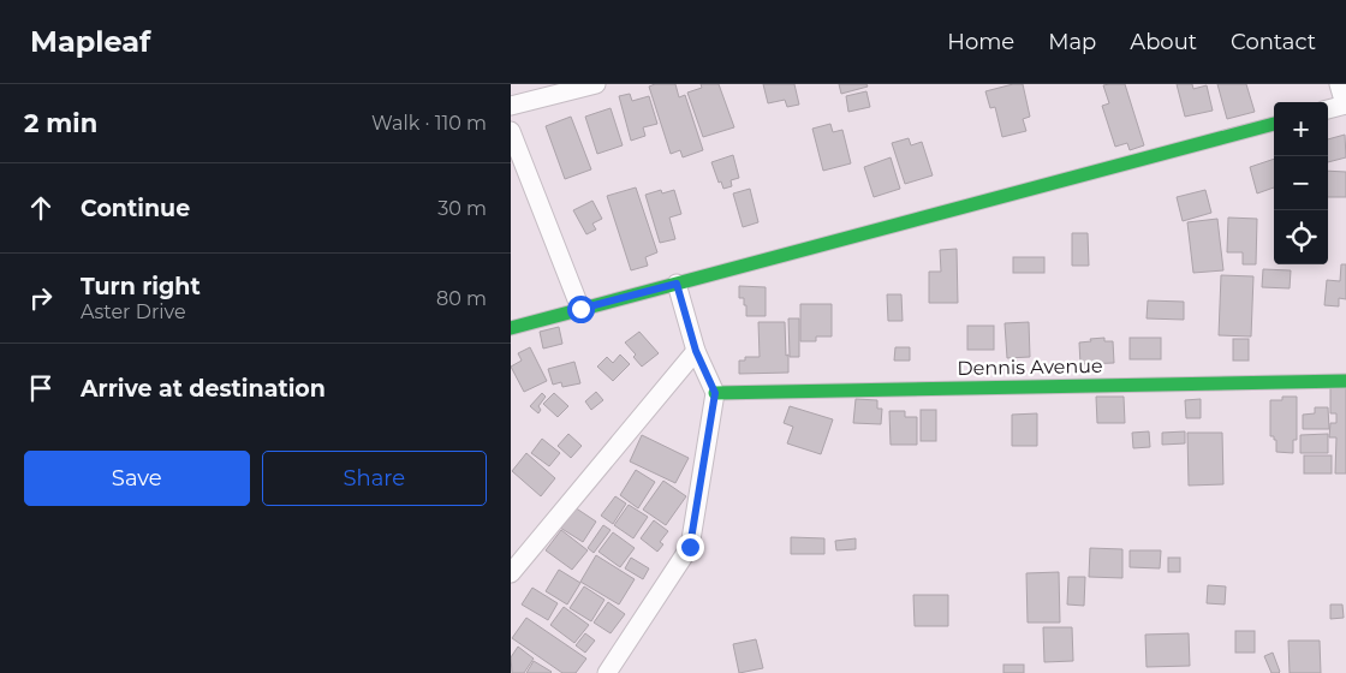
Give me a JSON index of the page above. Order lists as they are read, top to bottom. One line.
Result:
{"streets":{"street":["Dennis Avenue"]},"page":{"header":"Mapleaf","nav":["Home","Map","About","Contact"],"heading":["2 min","Walk · 110 m"],"map_buttons":["+","−"],"list":[["Continue","30 m"],["Turn right","Aster Drive","80 m"],"Arrive at destination"],"buttons":["Save","Share"]}}
